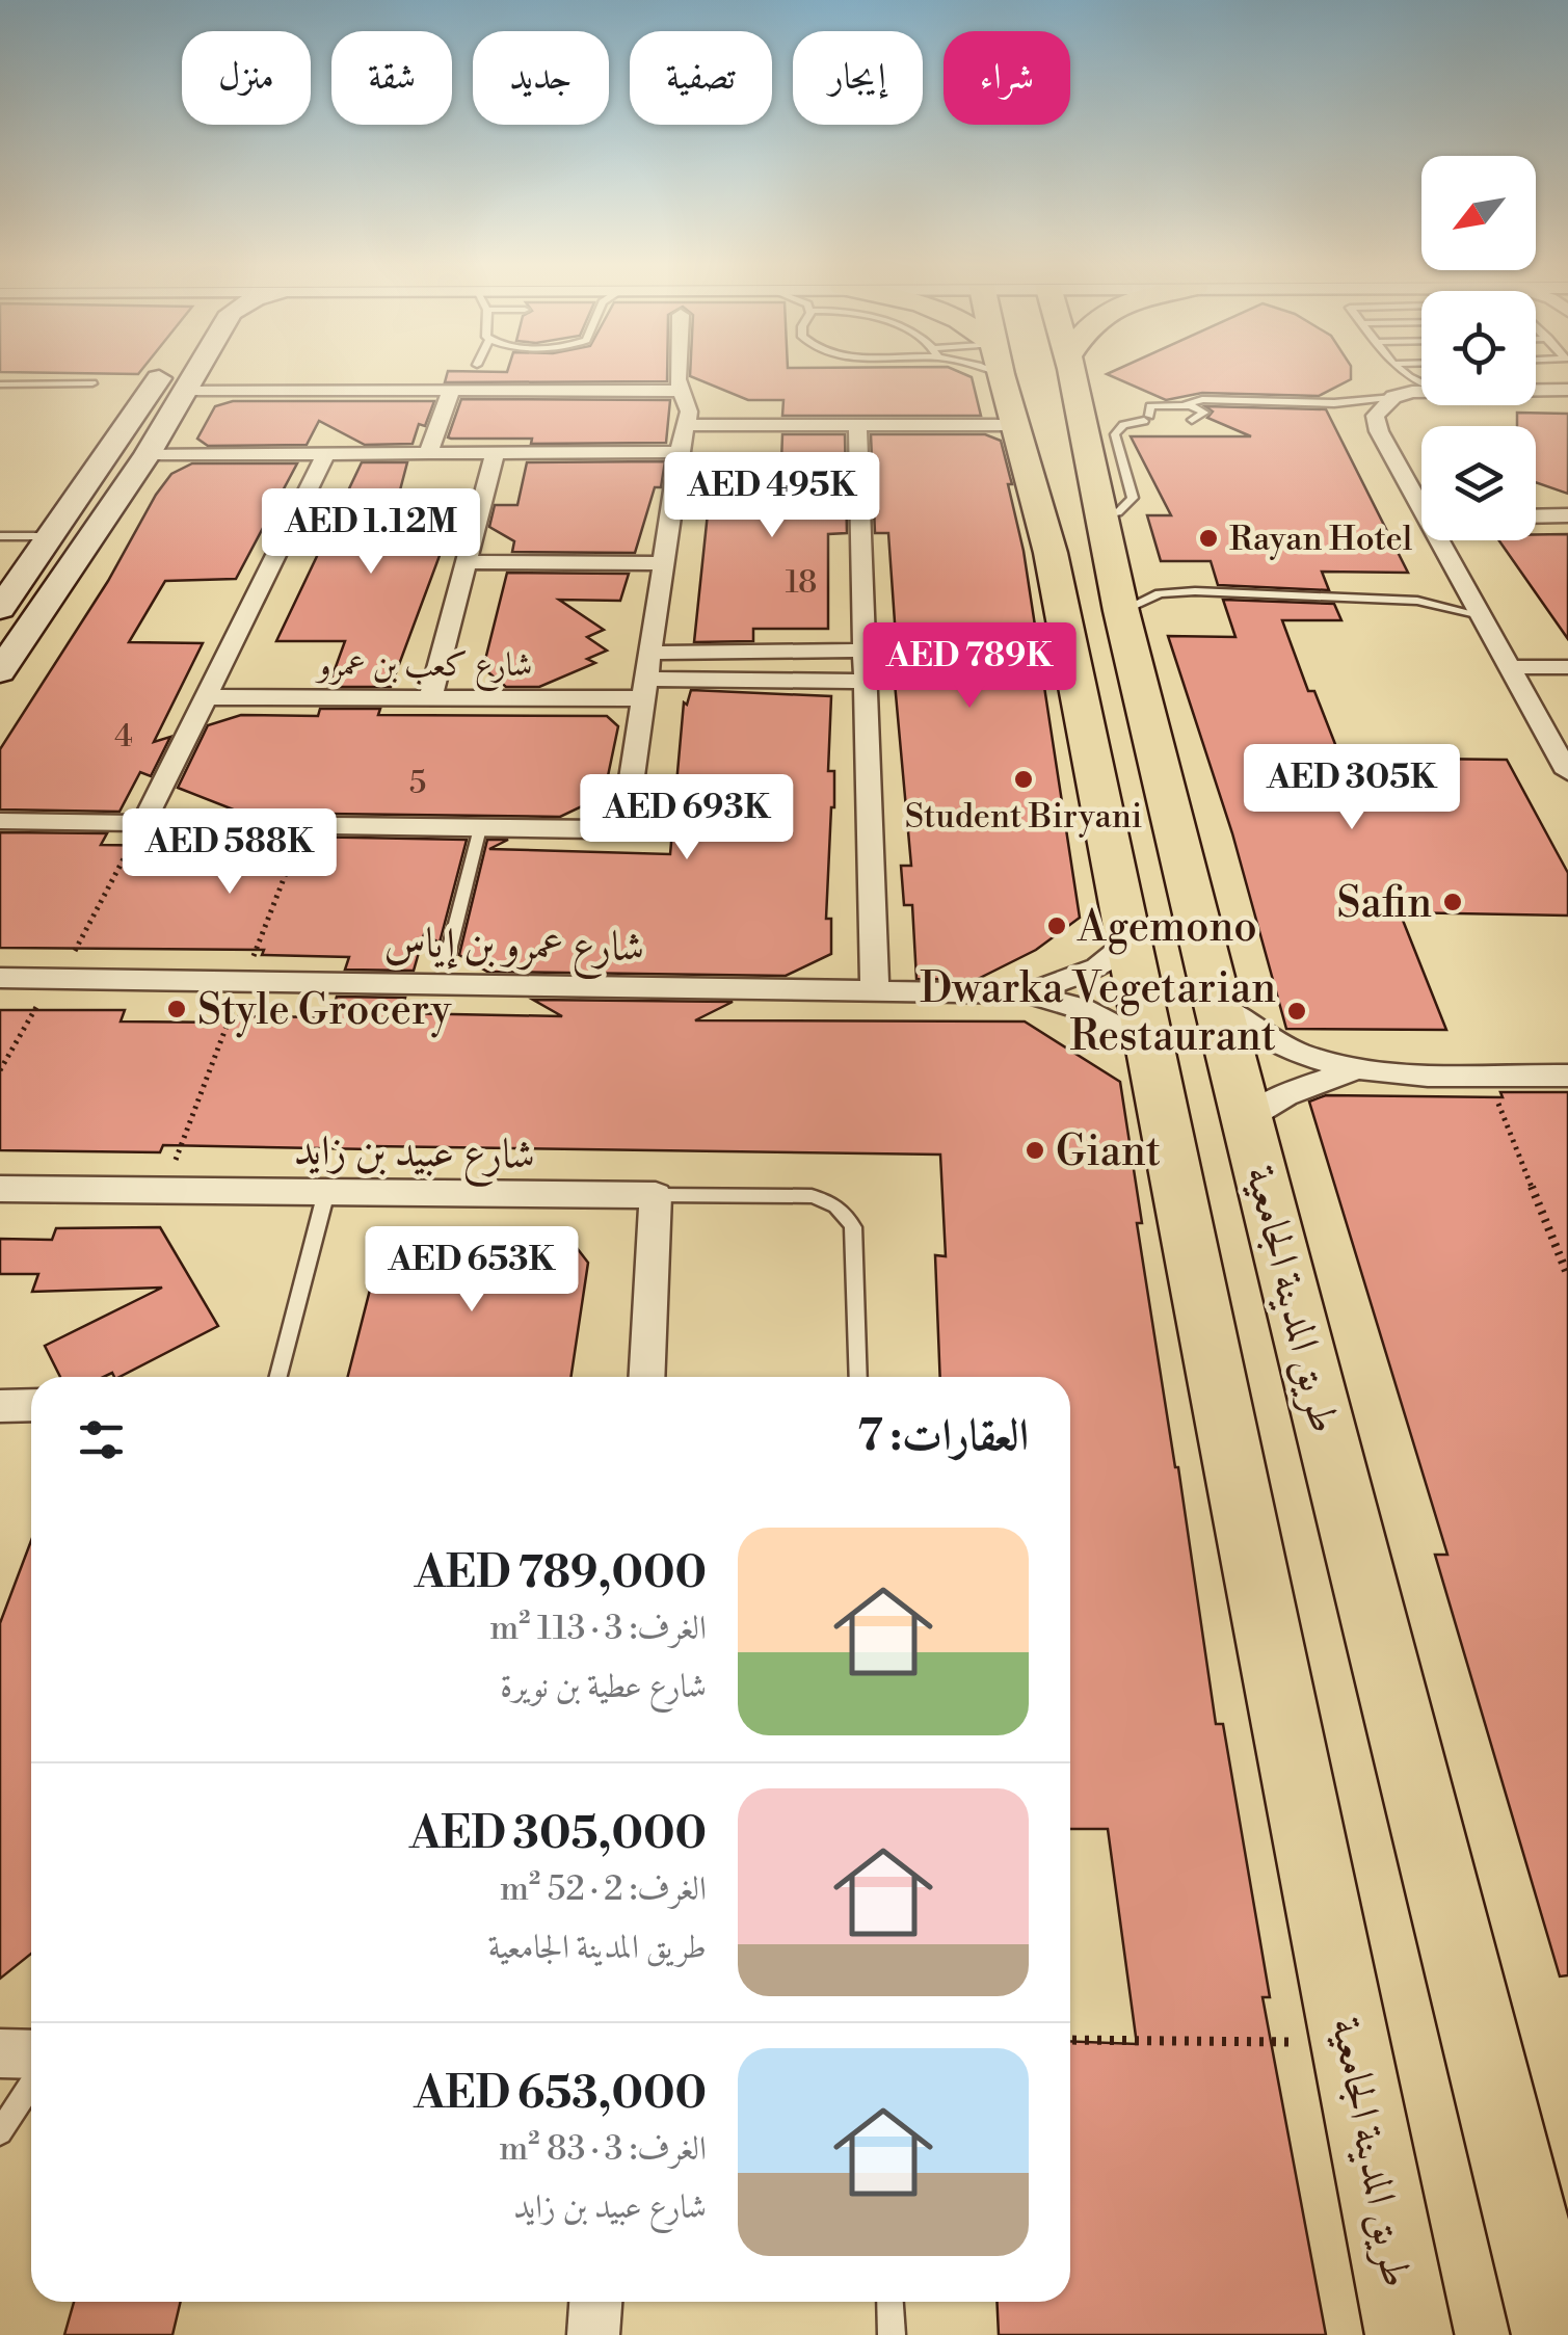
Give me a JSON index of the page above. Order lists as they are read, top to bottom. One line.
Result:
{"streets":{"main road":["طريق المدينة الجامعية"],"street":["شارع كعب بن عمرو","شارع عمرو بن إياس","شارع عبيد بن زايد"]},"crossings":[["شارع عمرو بن إياس","طريق المدينة الجامعية"]],"places":["Rayan Hotel","Student Biryani","Safin","Agemono","Style Grocery","Dwarka Vegetarian Restaurant","Giant"],"house_numbers":["18","4","5"],"north":"bottom left","page":{"chip":["شراء","إيجار","تصفية","جديد","شقة","منزل"],"price":["AED 495K","AED 1.12M","AED 789K","AED 305K","AED 693K","AED 588K","AED 653K"],"heading":"العقارات: 7","list":[{"name":"AED 789,000","note":"الغرف: 3 · 113 m² · شارع عطية بن نويرة"},{"name":"AED 305,000","note":"الغرف: 2 · 52 m² · طريق المدينة الجامعية"},{"name":"AED 653,000","note":"الغرف: 3 · 83 m² · شارع عبيد بن زايد"}]}}
